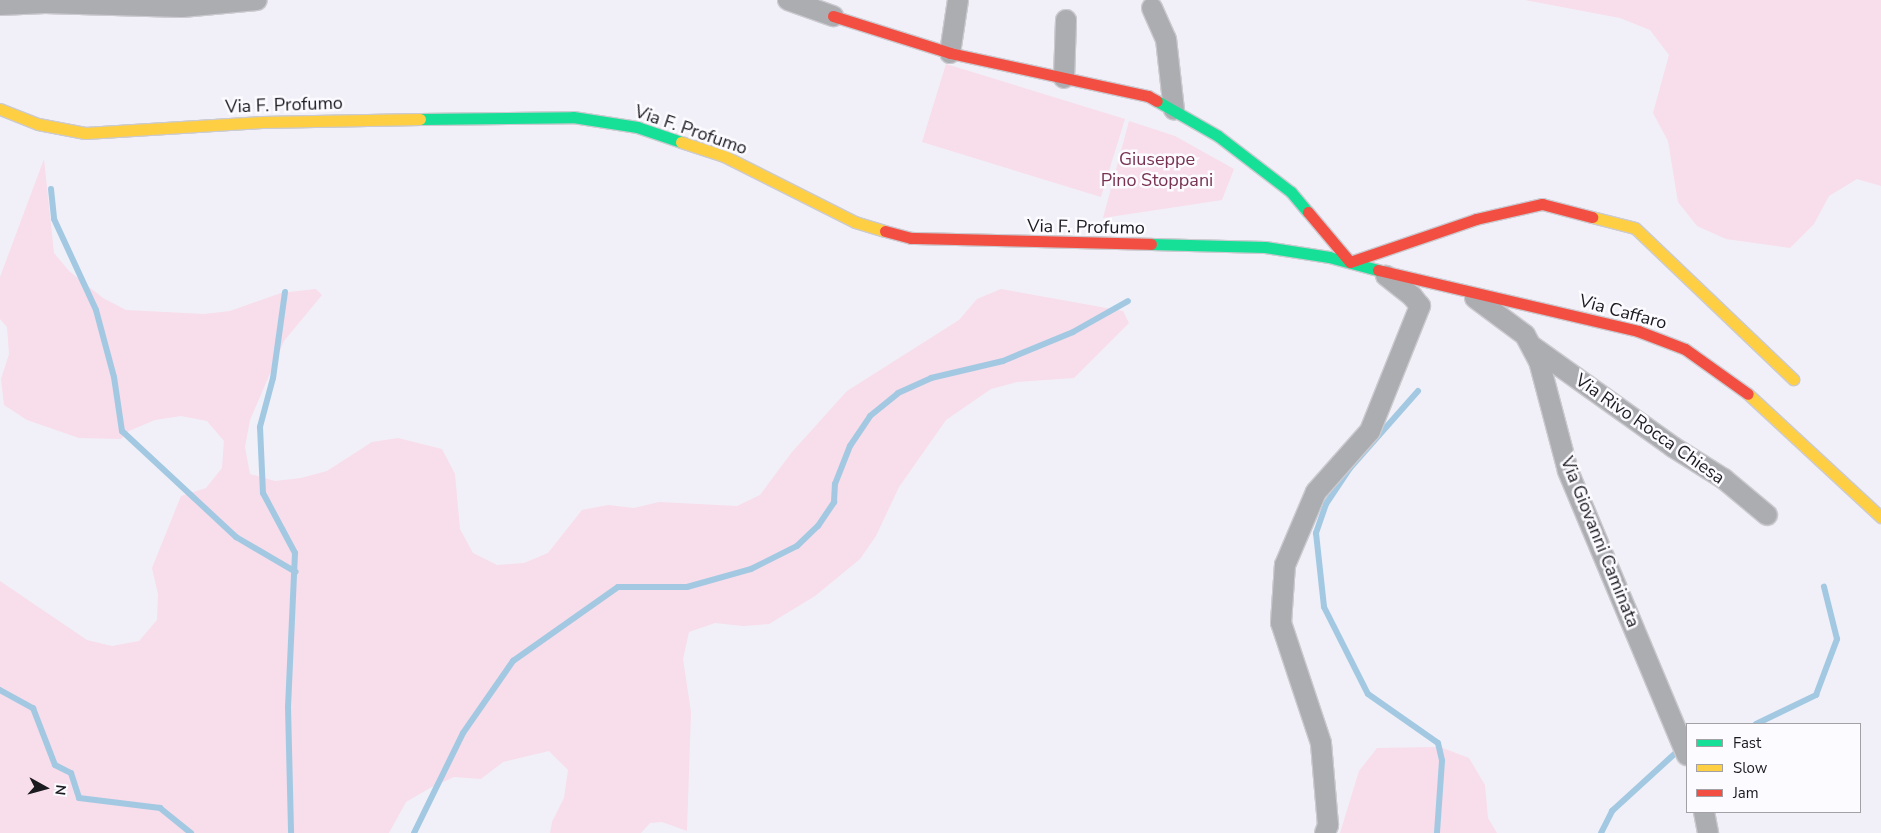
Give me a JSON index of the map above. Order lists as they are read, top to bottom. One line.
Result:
{"streets":{"street":["Via F. Profumo","Via Caffaro","Via Rivo Rocca Chiesa","Via Giovanni Caminata"]},"crossings":[["Via F. Profumo","Via Caffaro"],["Via Caffaro","Via Giovanni Caminata"],["Via Rivo Rocca Chiesa","Via Giovanni Caminata"]],"parks":["Giuseppe Pino Stoppani"],"legend":["Fast","Slow","Jam"],"north":"right"}
